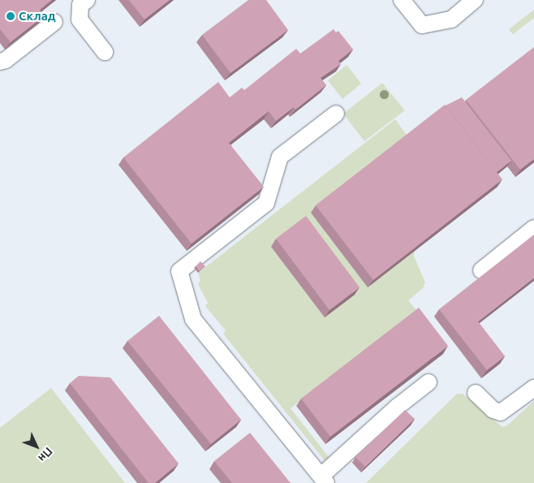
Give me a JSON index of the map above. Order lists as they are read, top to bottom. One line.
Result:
{"places":["Склад"],"north":"bottom right"}
